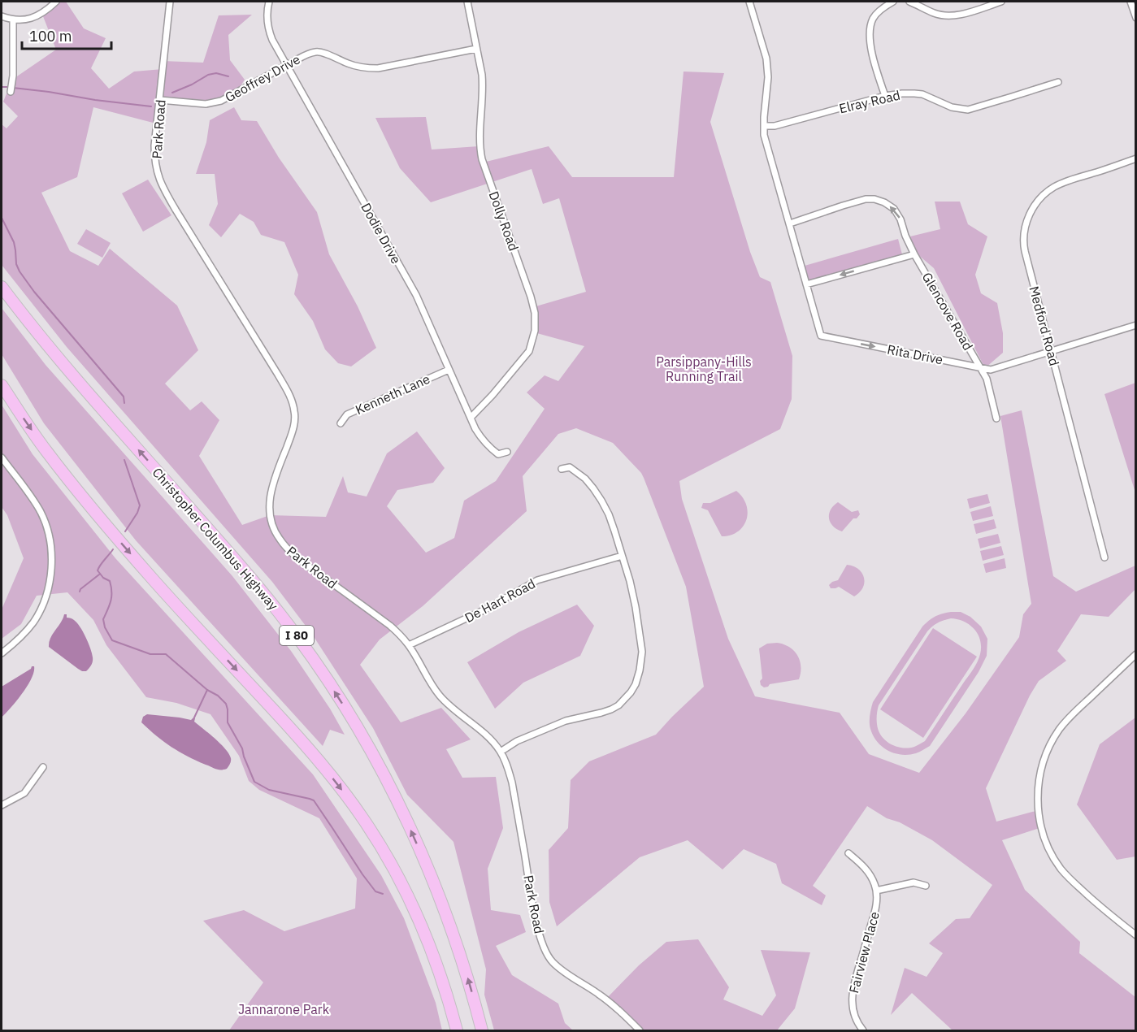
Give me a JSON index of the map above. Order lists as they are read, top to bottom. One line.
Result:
{"streets":{"highway":["Christopher Columbus Highway","I 80"],"street":["Geoffrey Drive","Elray Road","Park Road","Dolly Road","Dodie Drive","Glencove Road","Medford Road","Rita Drive","Kenneth Lane","De Hart Road","Fairview Place"]},"crossings":[["Geoffrey Drive","Park Road"],["Geoffrey Drive","Dolly Road"],["Geoffrey Drive","Dodie Drive"],["Park Road","De Hart Road"],["Dolly Road","Dodie Drive"],["Dodie Drive","Kenneth Lane"],["Glencove Road","Rita Drive"]],"one_way":["Rita Drive"],"parks":["Parsippany-Hills Running Trail","Jannarone Park"],"scale_bar":"100 m"}
